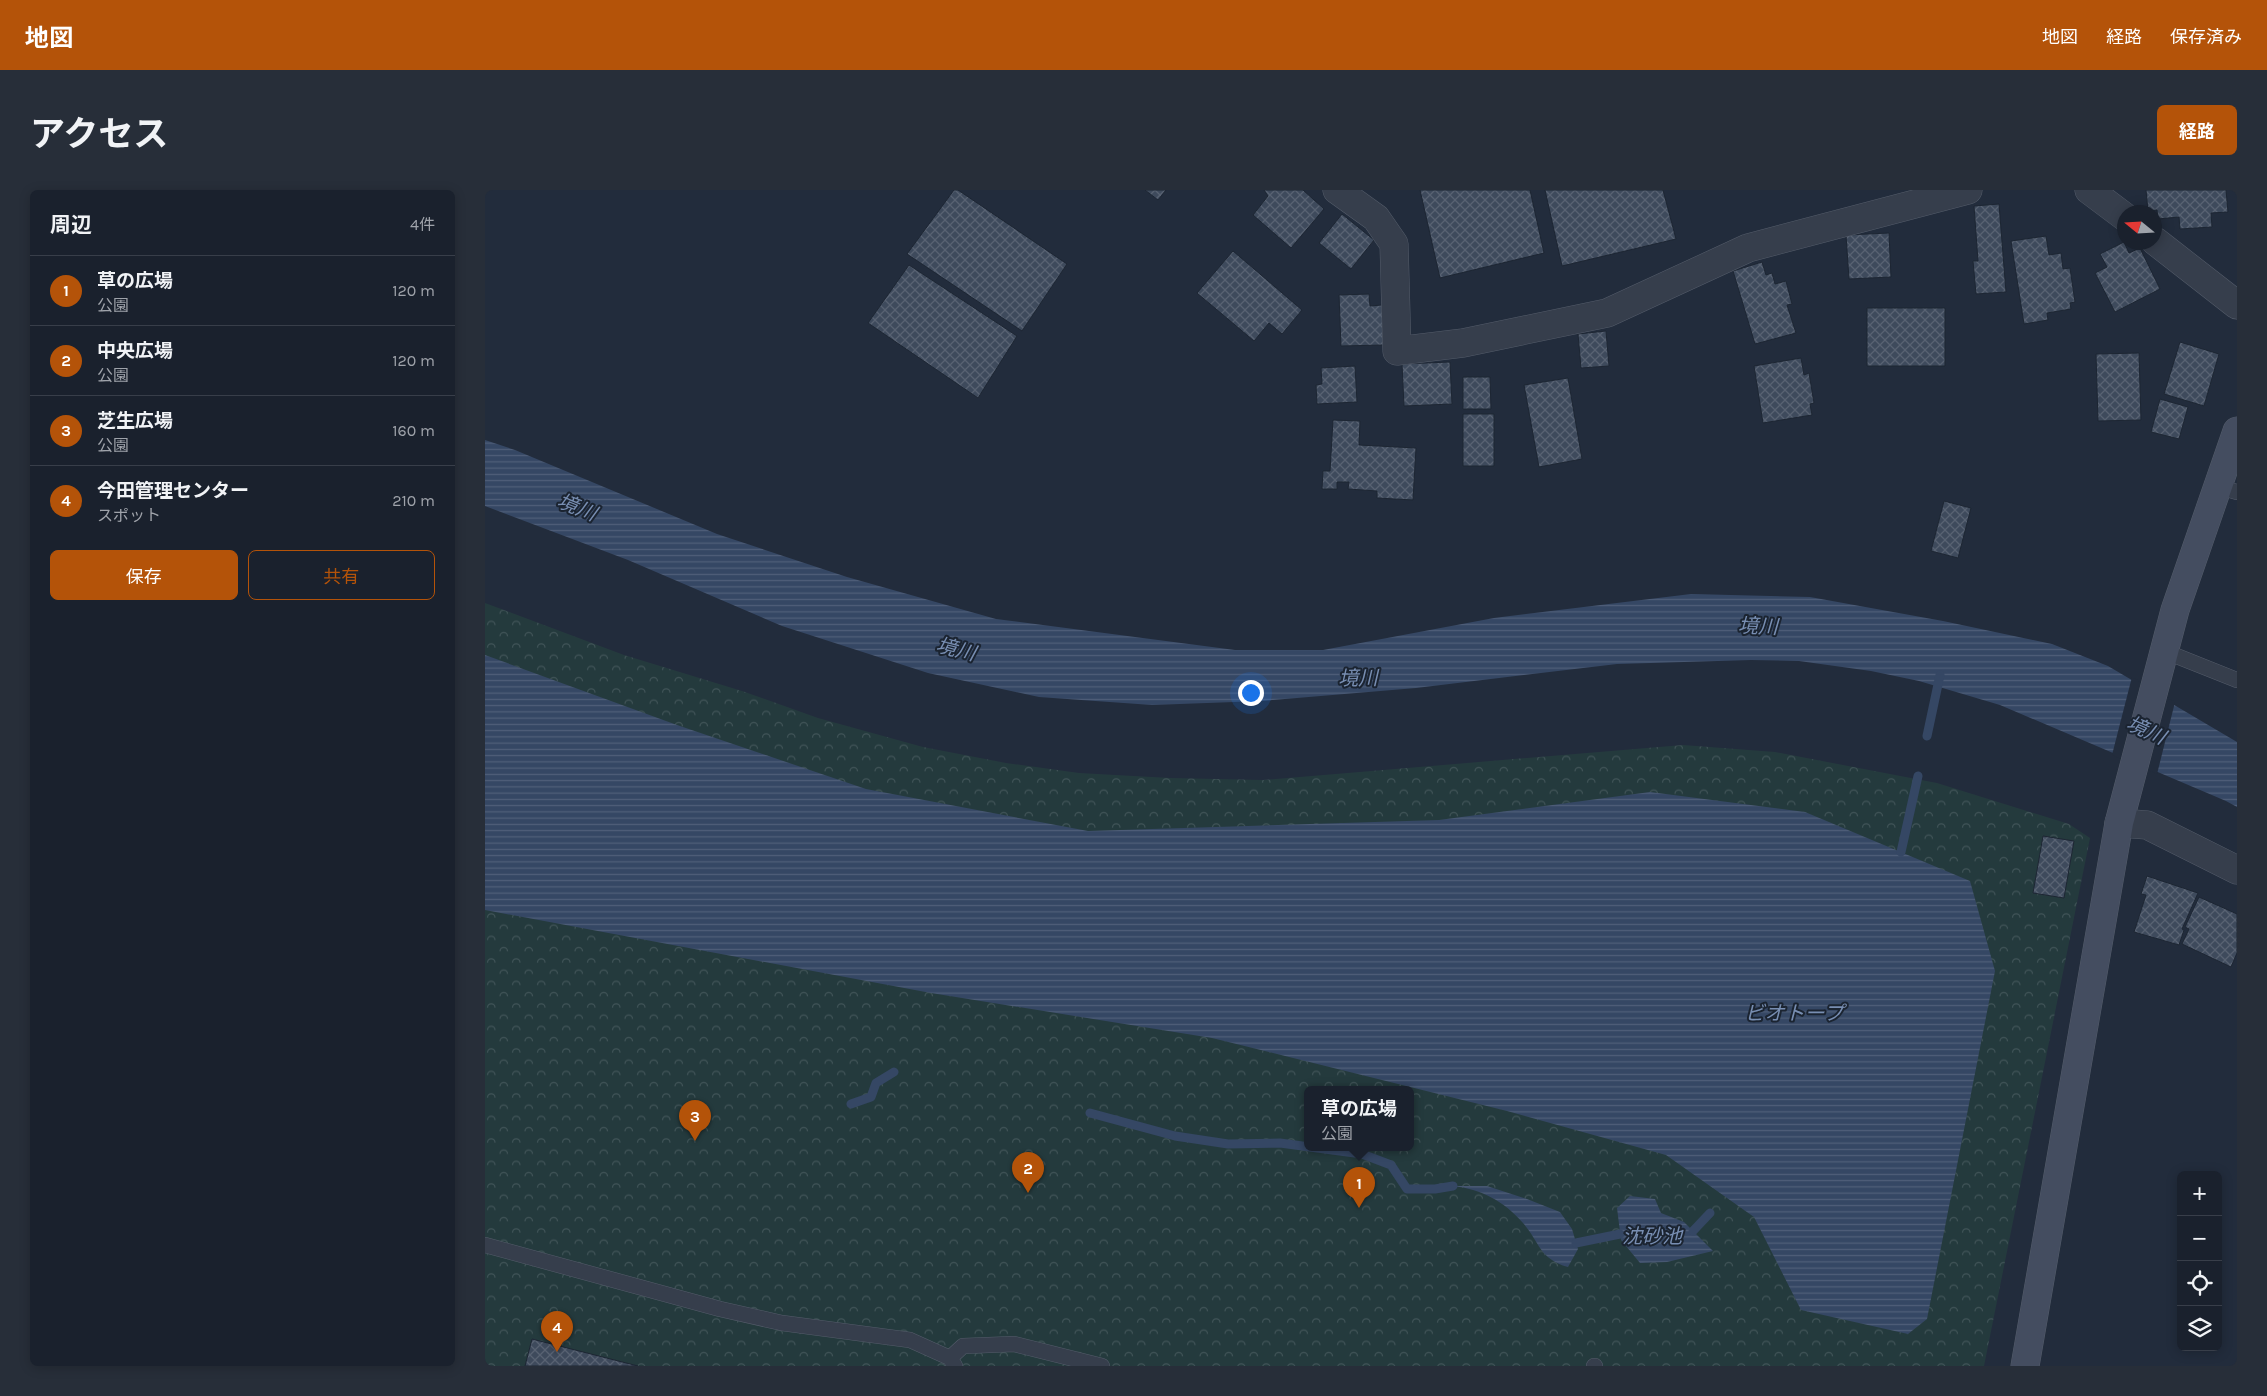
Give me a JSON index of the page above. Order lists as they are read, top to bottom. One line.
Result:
{"water":["境川","ビオトープ","沈砂池"],"north":"left","page":{"header":"地図","nav":["地図","経路","保存済み"],"title":"アクセス","buttons":["経路",["保存","共有"]],"heading":["周辺","4件"],"list":[{"mark":"1","name":"草の広場","note":"公園","value":"120 m"},{"mark":"2","name":"中央広場","note":"公園","value":"120 m"},{"mark":"3","name":"芝生広場","note":"公園","value":"160 m"},{"mark":"4","name":"今田管理センター","note":"スポット","value":"210 m"}],"popup":["草の広場","公園"],"pins":["3","2","1","4"],"map_buttons":["+","−"]}}
